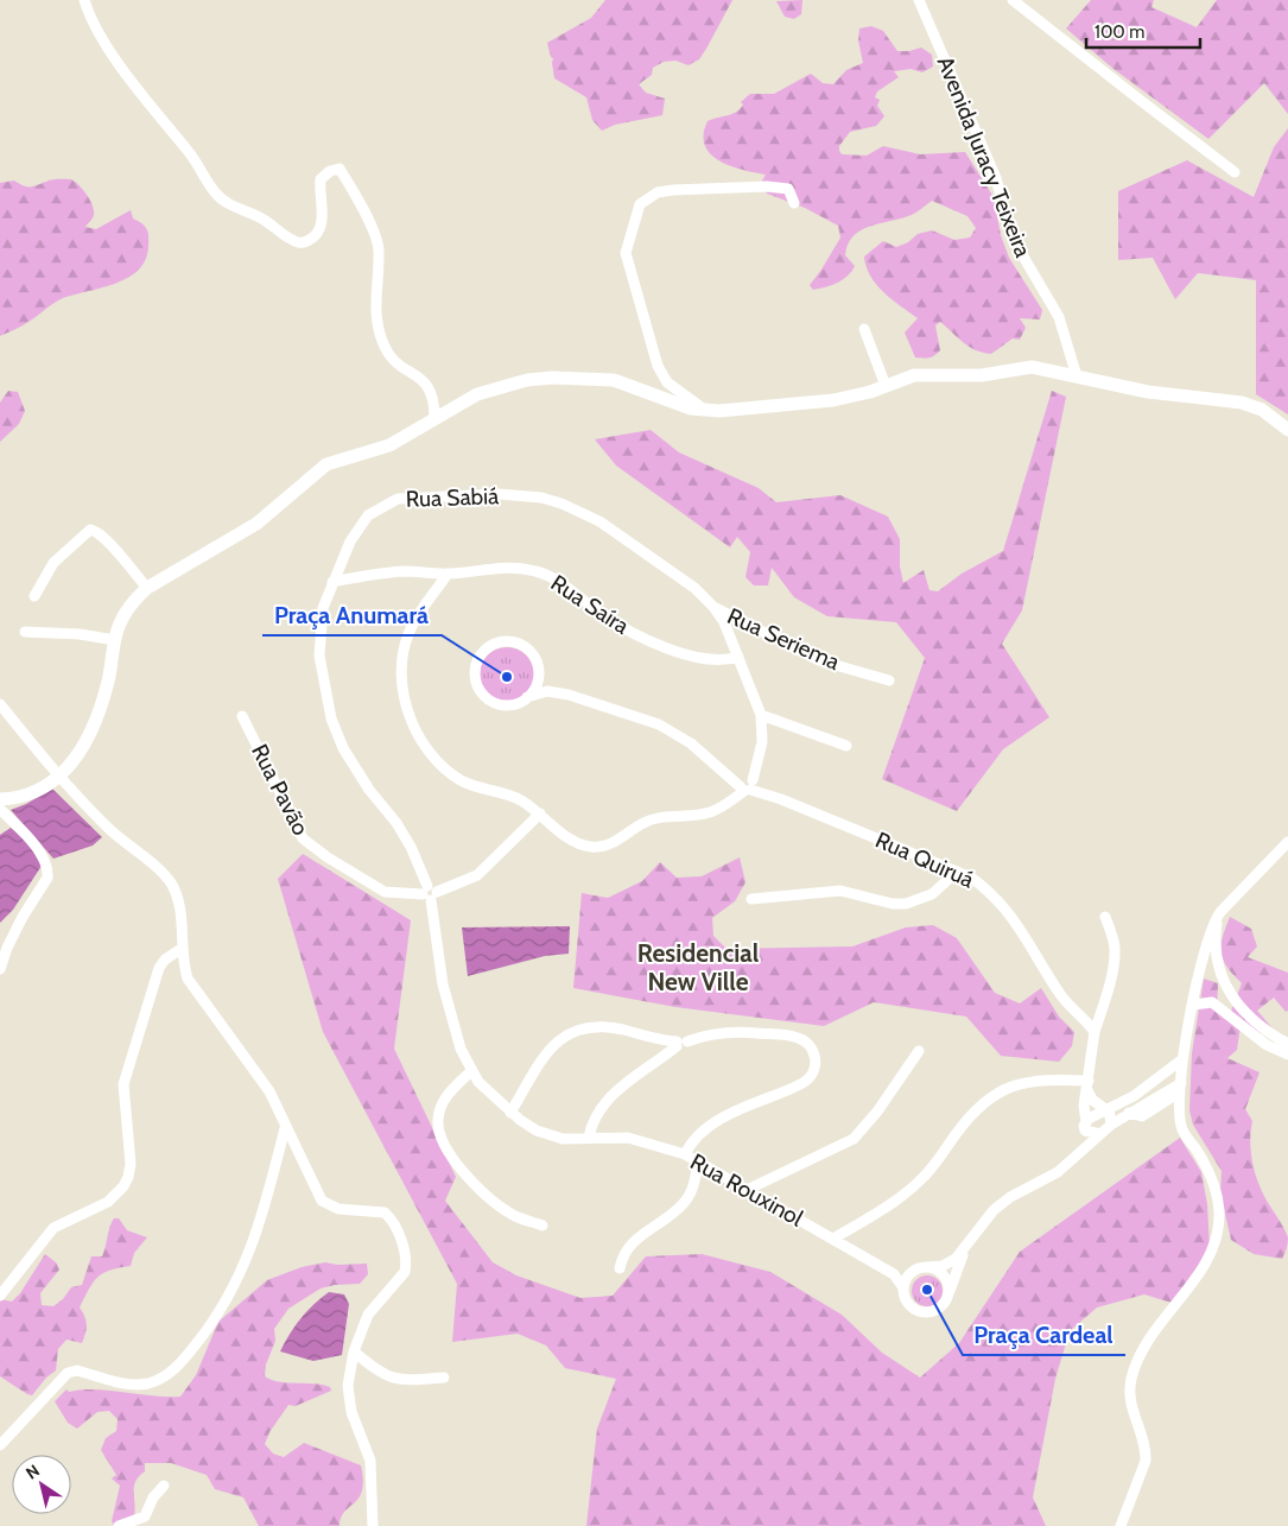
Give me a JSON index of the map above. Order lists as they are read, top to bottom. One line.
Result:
{"streets":{"street":["Avenida Juracy Teixeira","Rua Sabiá","Rua Saíra","Rua Seriema","Rua Pavão","Rua Quiruá","Rua Rouxinol"]},"crossings":[["Rua Sabiá","Rua Saíra"],["Rua Sabiá","Rua Seriema"],["Rua Sabiá","Rua Pavão"],["Rua Sabiá","Rua Quiruá"],["Rua Sabiá","Rua Rouxinol"],["Rua Pavão","Rua Rouxinol"]],"districts":["Residencial New Ville"],"places":["Praça Anumará","Praça Cardeal"],"scale_bar":"100 m","north":"top left"}
